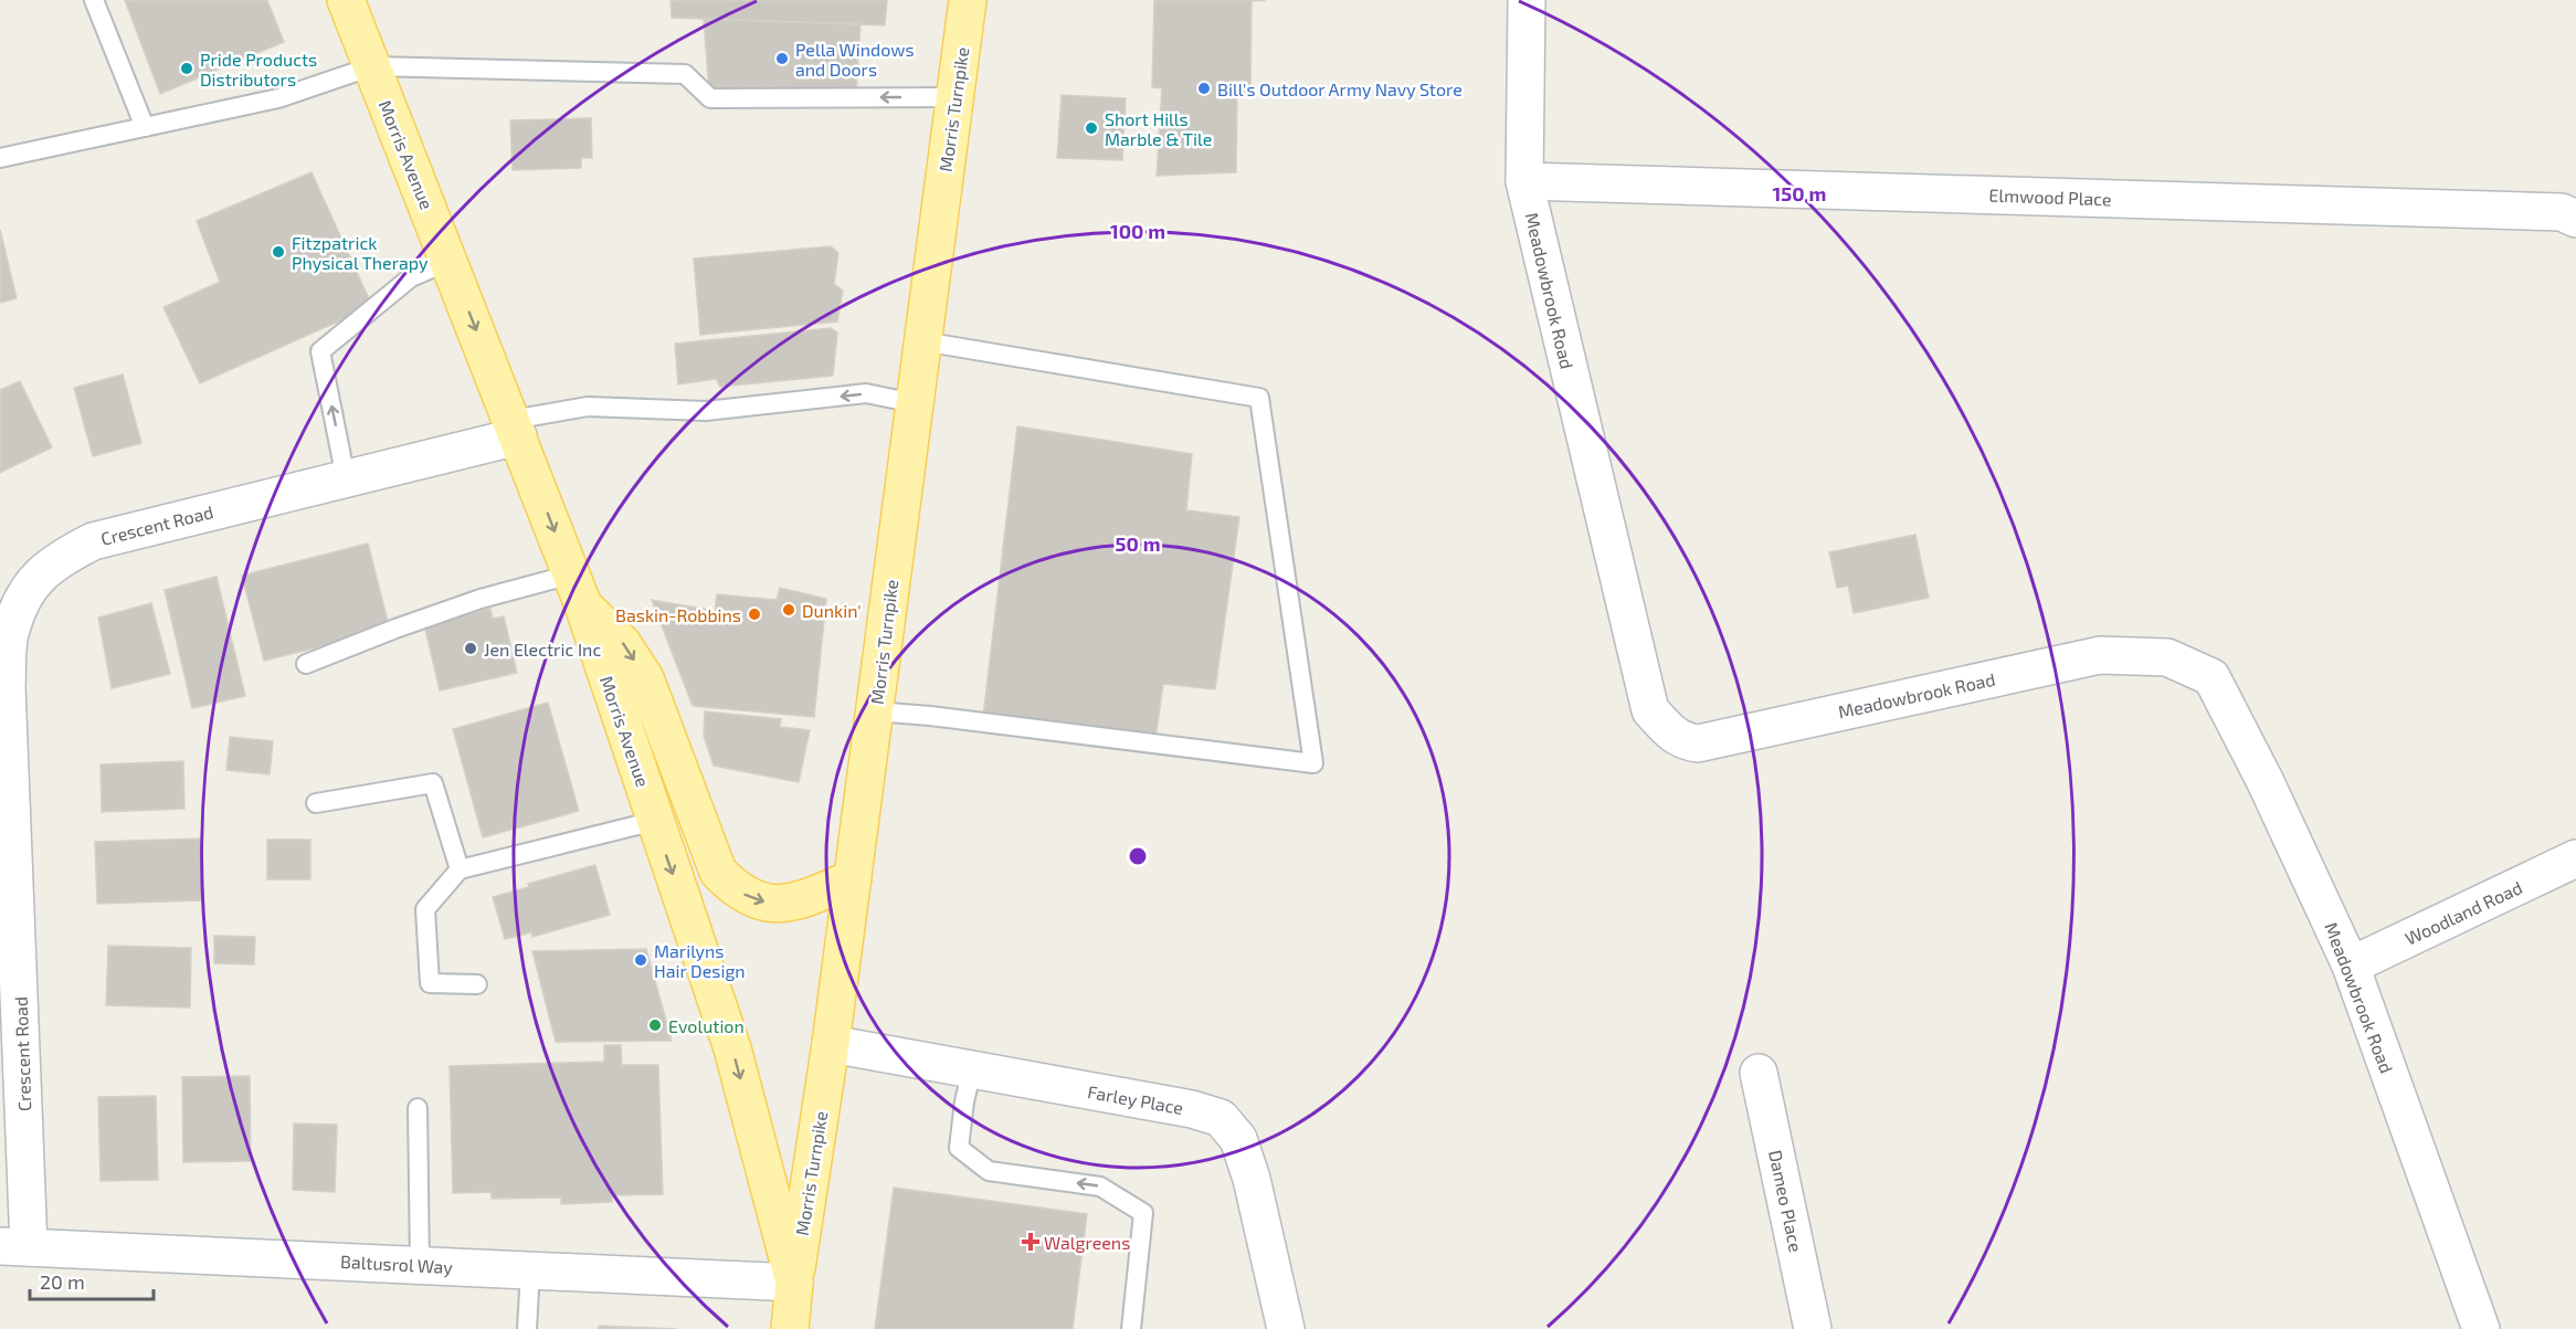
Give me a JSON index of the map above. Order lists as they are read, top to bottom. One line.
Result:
{"streets":{"main road":["Morris Turnpike","Morris Avenue"],"street":["Elmwood Place","Meadowbrook Road","Crescent Road","Woodland Road","Farley Place","Dameo Place","Baltusrol Way"]},"crossings":[["Morris Turnpike","Morris Avenue"],["Morris Turnpike","Farley Place"],["Morris Turnpike","Baltusrol Way"],["Morris Avenue","Crescent Road"],["Morris Avenue","Baltusrol Way"],["Elmwood Place","Meadowbrook Road"],["Meadowbrook Road","Woodland Road"],["Crescent Road","Baltusrol Way"]],"one_way":["Morris Avenue"],"places":{"other":["Pella Windows and Doors","Pride Products Distributors","Bill's Outdoor Army Navy Store","Short Hills Marble & Tile","Fitzpatrick Physical Therapy","Dunkin'","Baskin-Robbins","Jen Electric Inc","Marilyns Hair Design","Evolution"],"health":["Walgreens"]},"scale_bar":"20 m","rings":["150 m","100 m","50 m"]}
